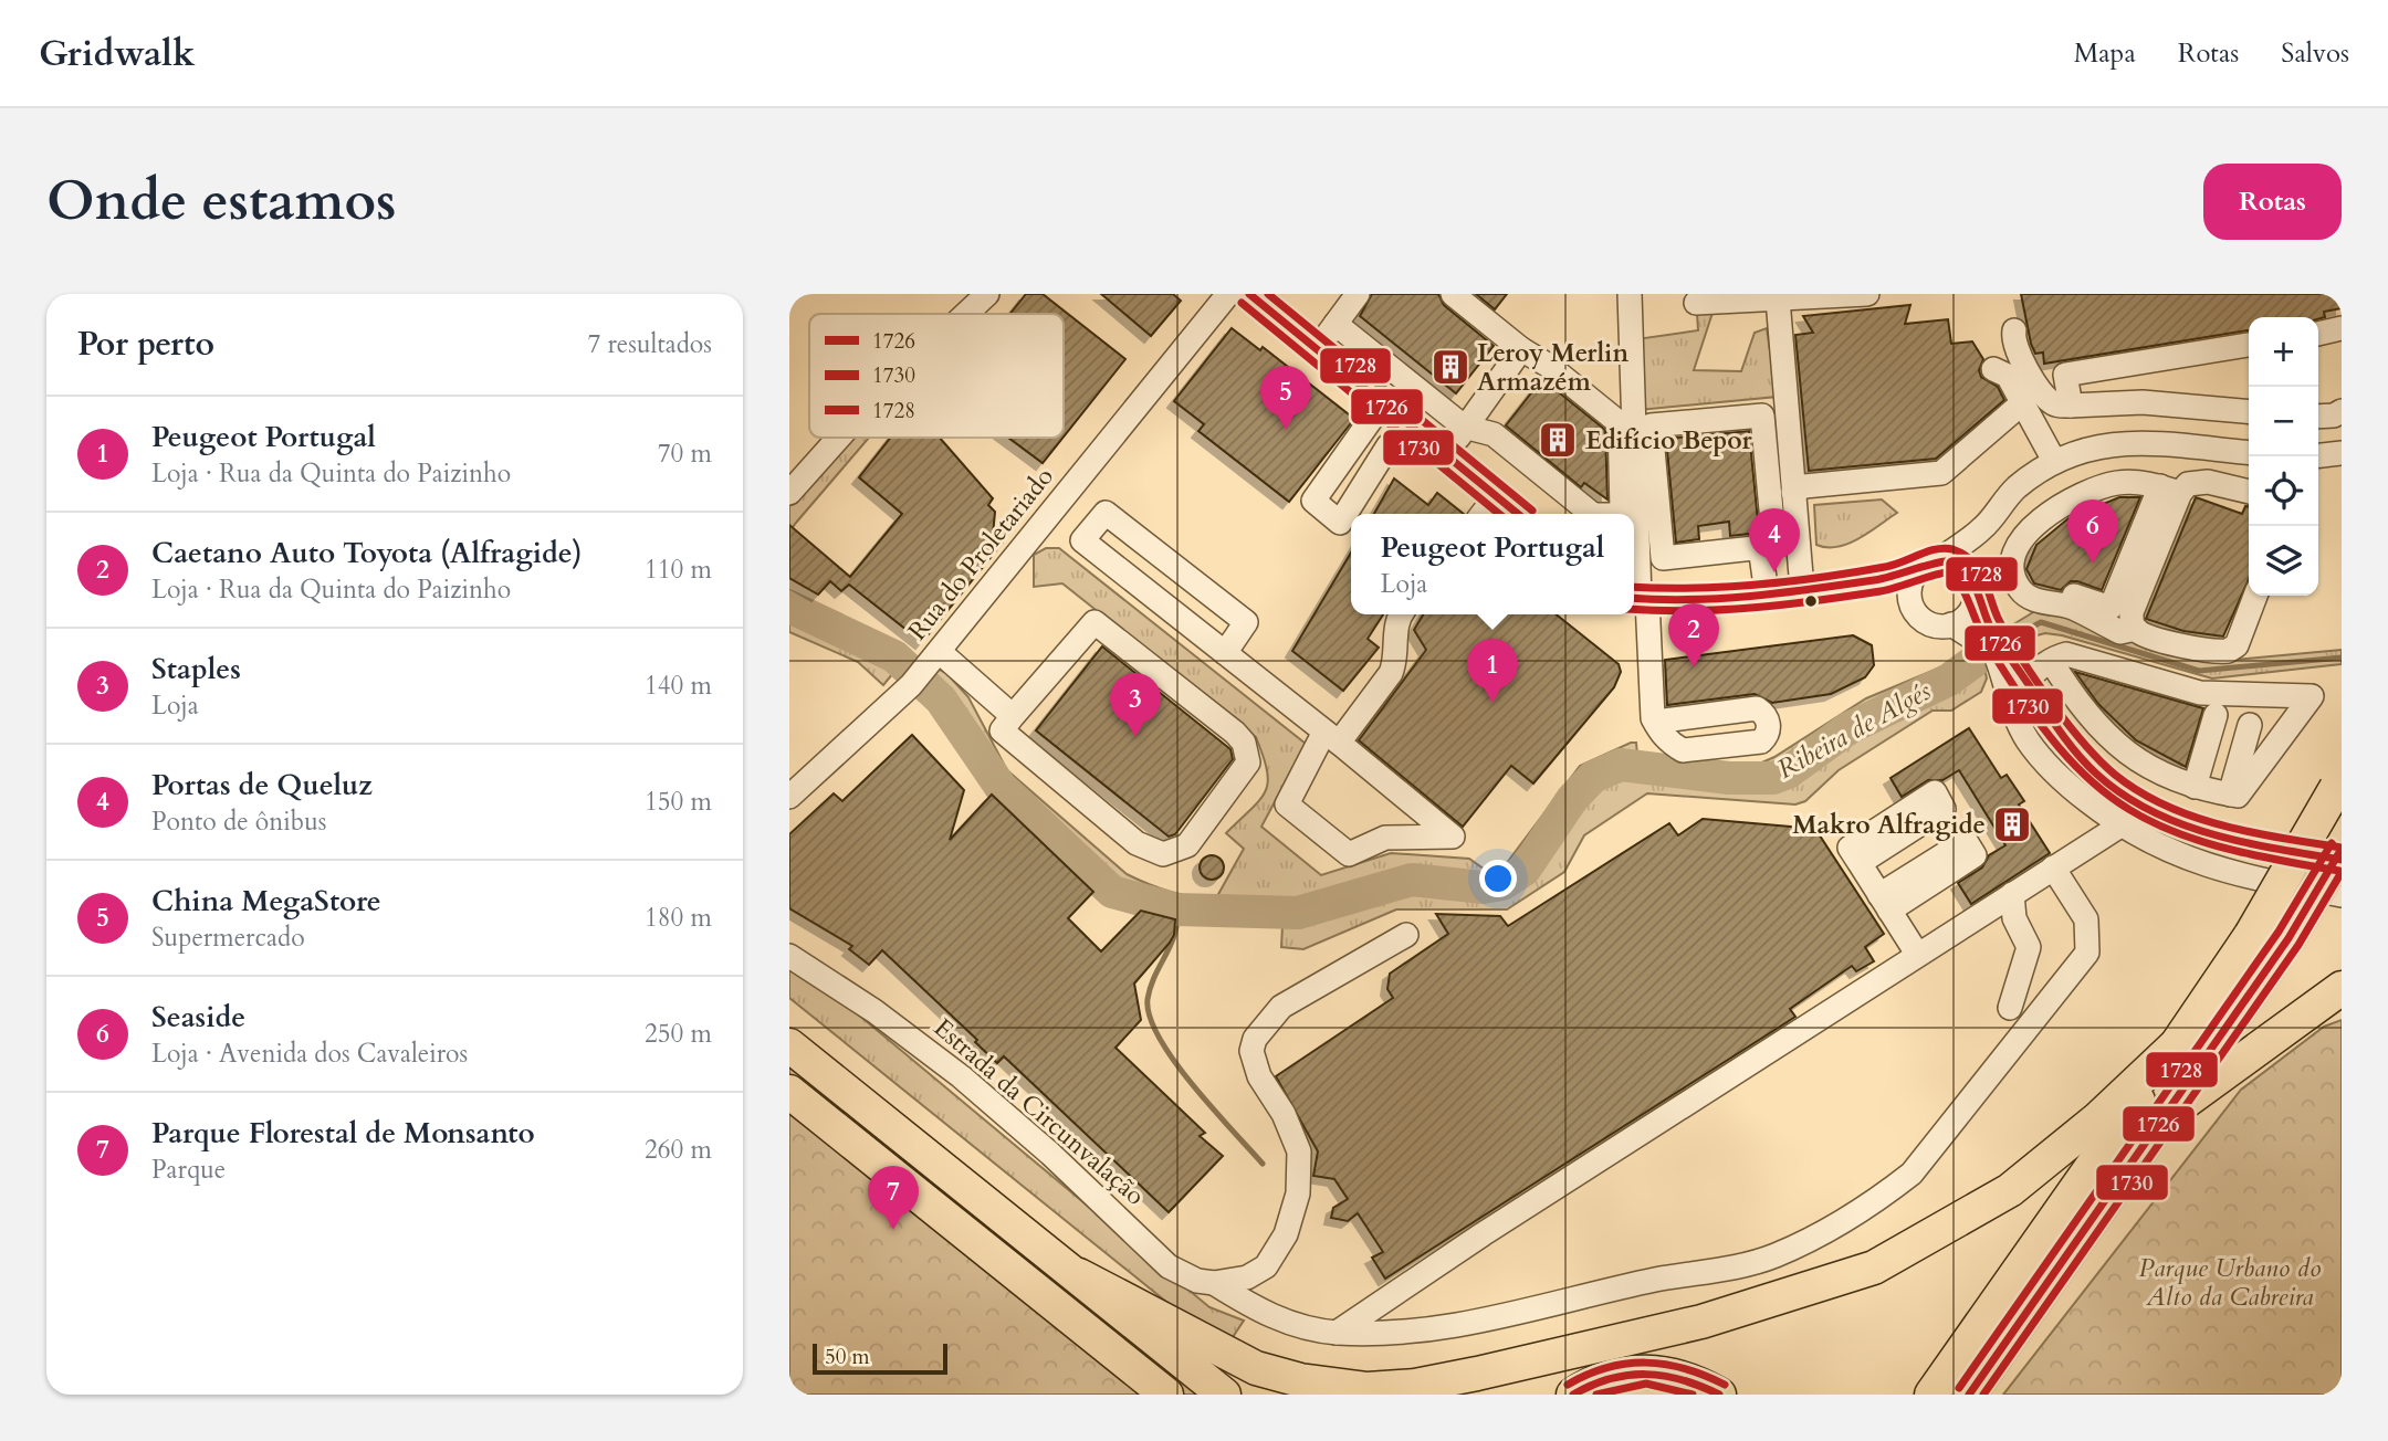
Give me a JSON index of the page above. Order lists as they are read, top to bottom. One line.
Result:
{"streets":{"street":["Rua do Proletariado","Estrada da Circunvalação"]},"water":["Ribeira de Algés"],"parks":["Parque Urbano do Alto da Cabreira"],"places":{"building":["Leroy Merlin Armazém","Edifício Bepor","Makro Alfragide"]},"lines":["transit line 1726","transit line 1728","transit line 1730"],"legend":["1726","1730","1728"],"scale_bar":"50 m","page":{"header":"Gridwalk","nav":["Mapa","Rotas","Salvos"],"buttons":"Rotas","title":"Onde estamos","heading":["Por perto","7 resultados"],"map_buttons":["+","−"],"pins":["5","6","4","2","1","3","7"],"list":[{"mark":"1","name":"Peugeot Portugal","note":"Loja · Rua da Quinta do Paizinho","value":"70 m"},{"mark":"2","name":"Caetano Auto Toyota (Alfragide)","note":"Loja · Rua da Quinta do Paizinho","value":"110 m"},{"mark":"3","name":"Staples","note":"Loja","value":"140 m"},{"mark":"4","name":"Portas de Queluz","note":"Ponto de ônibus","value":"150 m"},{"mark":"5","name":"China MegaStore","note":"Supermercado","value":"180 m"},{"mark":"6","name":"Seaside","note":"Loja · Avenida dos Cavaleiros","value":"250 m"},{"mark":"7","name":"Parque Florestal de Monsanto","note":"Parque","value":"260 m"}],"popup":["Peugeot Portugal","Loja"],"scale":"50 m"}}
